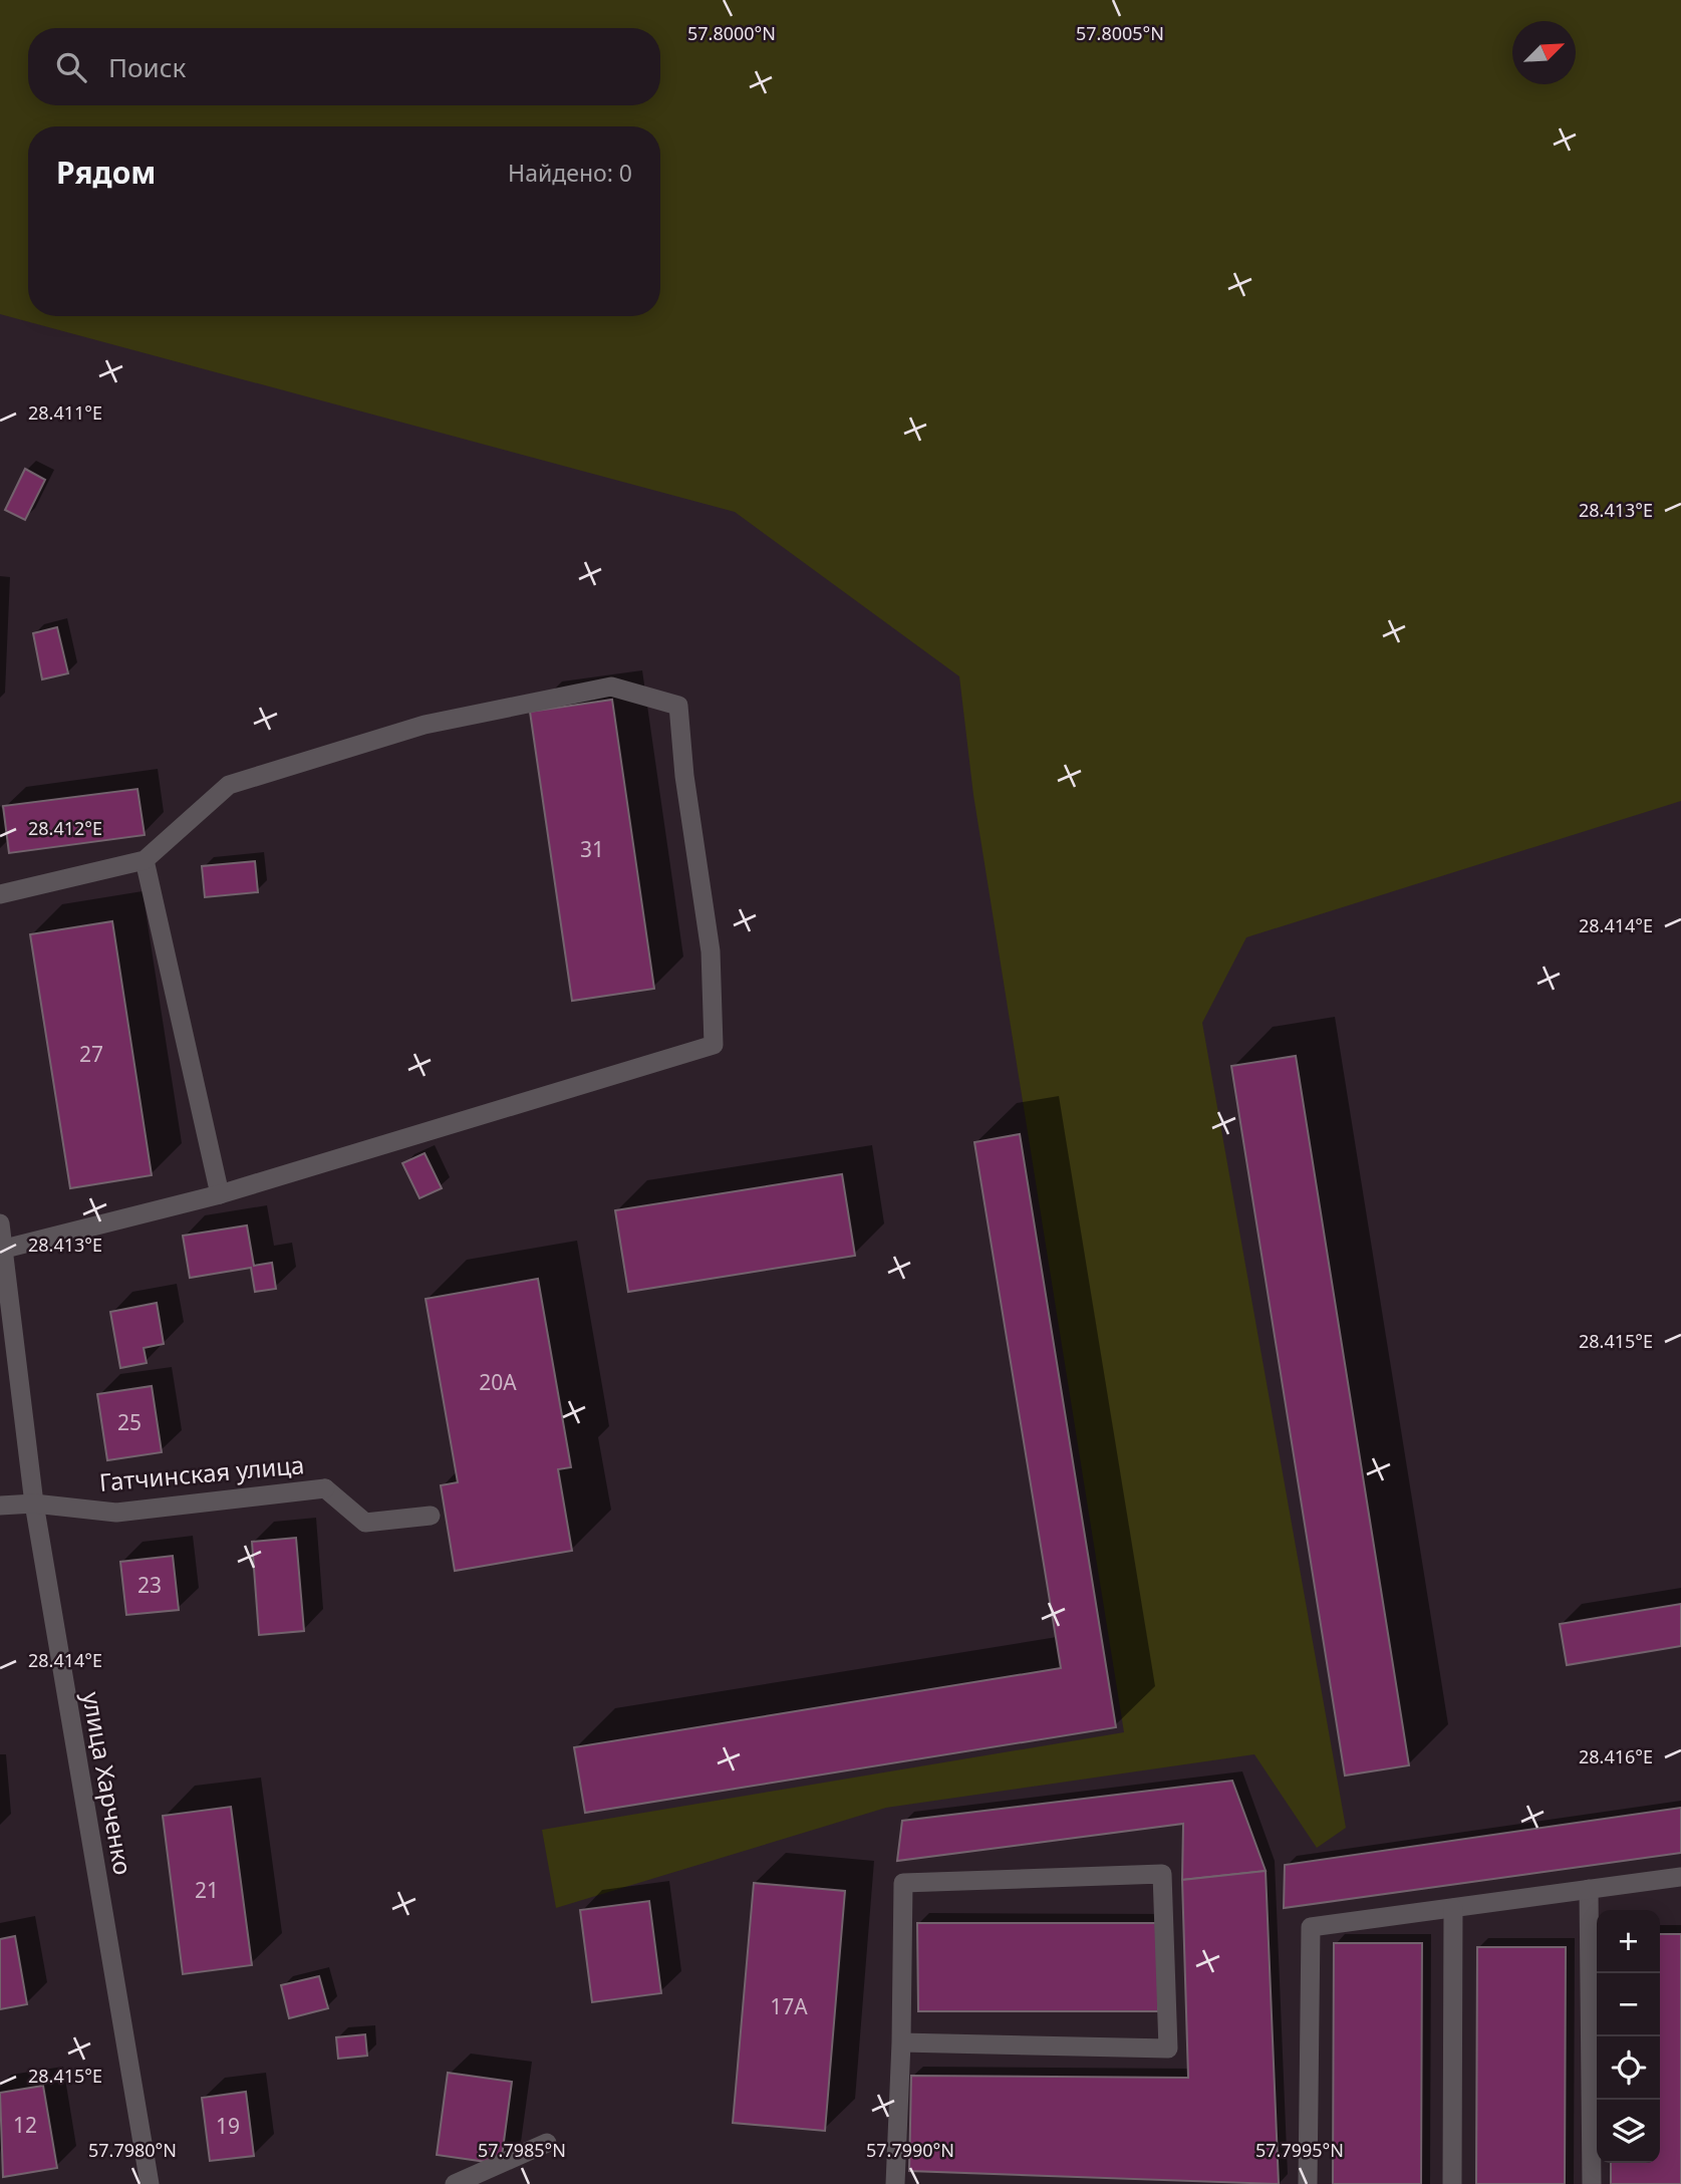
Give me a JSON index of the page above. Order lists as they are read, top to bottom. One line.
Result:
{"streets":{"street":["Гатчинская улица","улица Харченко"]},"crossings":[["Гатчинская улица","улица Харченко"]],"house_numbers":["31","27","20А","25","23","21","17А","12","19"],"north":"top right","page":{"search":"Поиск","heading":["Рядом","Найдено: 0"],"map_buttons":["+","−"]},"coordinates":["57.8000°N","57.8005°N","28.411°E","28.413°E","28.412°E","28.414°E","28.415°E","28.416°E","57.7980°N","57.7985°N","57.7990°N","57.7995°N"]}
